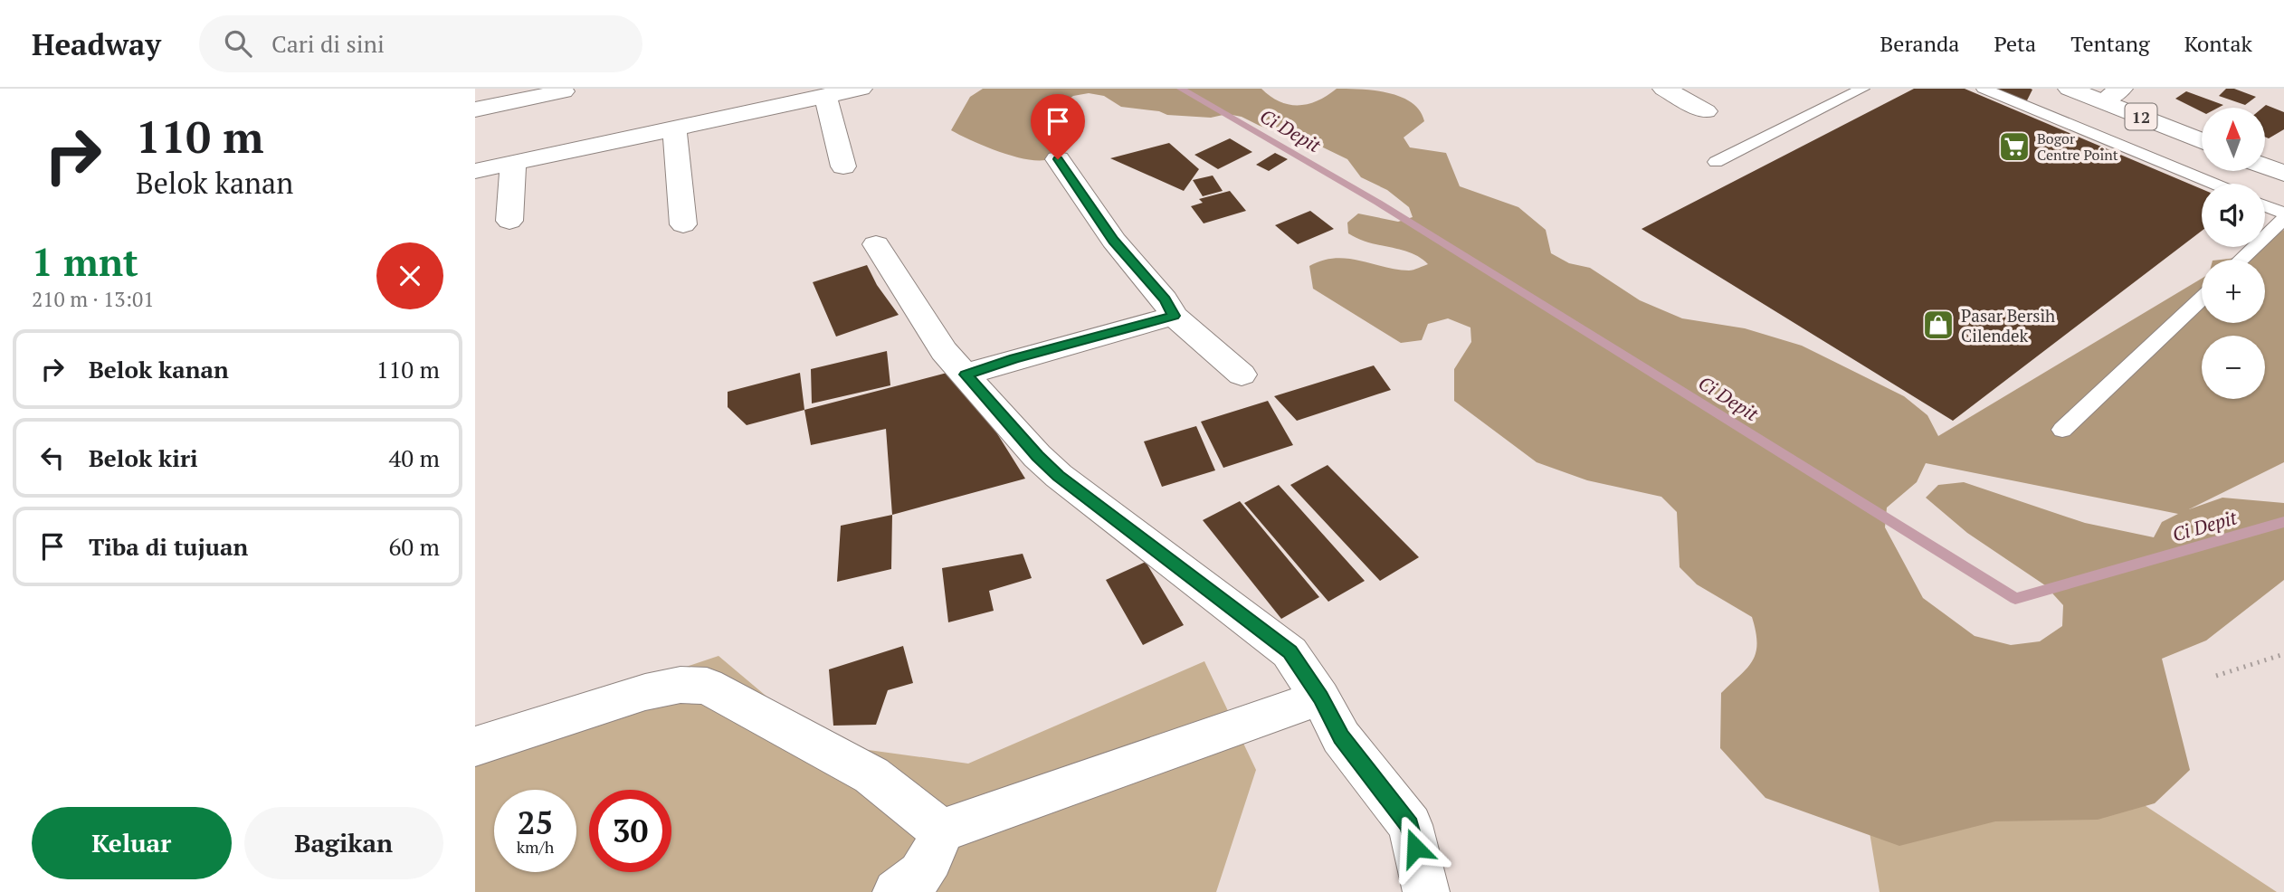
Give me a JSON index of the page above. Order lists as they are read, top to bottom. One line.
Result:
{"streets":{"street":["12"]},"water":["Ci Depit"],"places":{"supermarket":["Bogor Centre Point"],"shop":["Pasar Bersih Cilendek"]},"north":"top","page":{"header":"Headway","search":"Cari di sini","nav":["Beranda","Peta","Tentang","Kontak"],"turn":["110 m","Belok kanan"],"map_buttons":["+","−"],"heading":["1 mnt","210 m · 13:01"],"list":[{"name":"Belok kanan","value":"110 m"},{"name":"Belok kiri","value":"40 m"},{"name":"Tiba di tujuan","value":"60 m"}],"speed":"25 km/h","limit":"30","buttons":["Keluar","Bagikan"]}}
